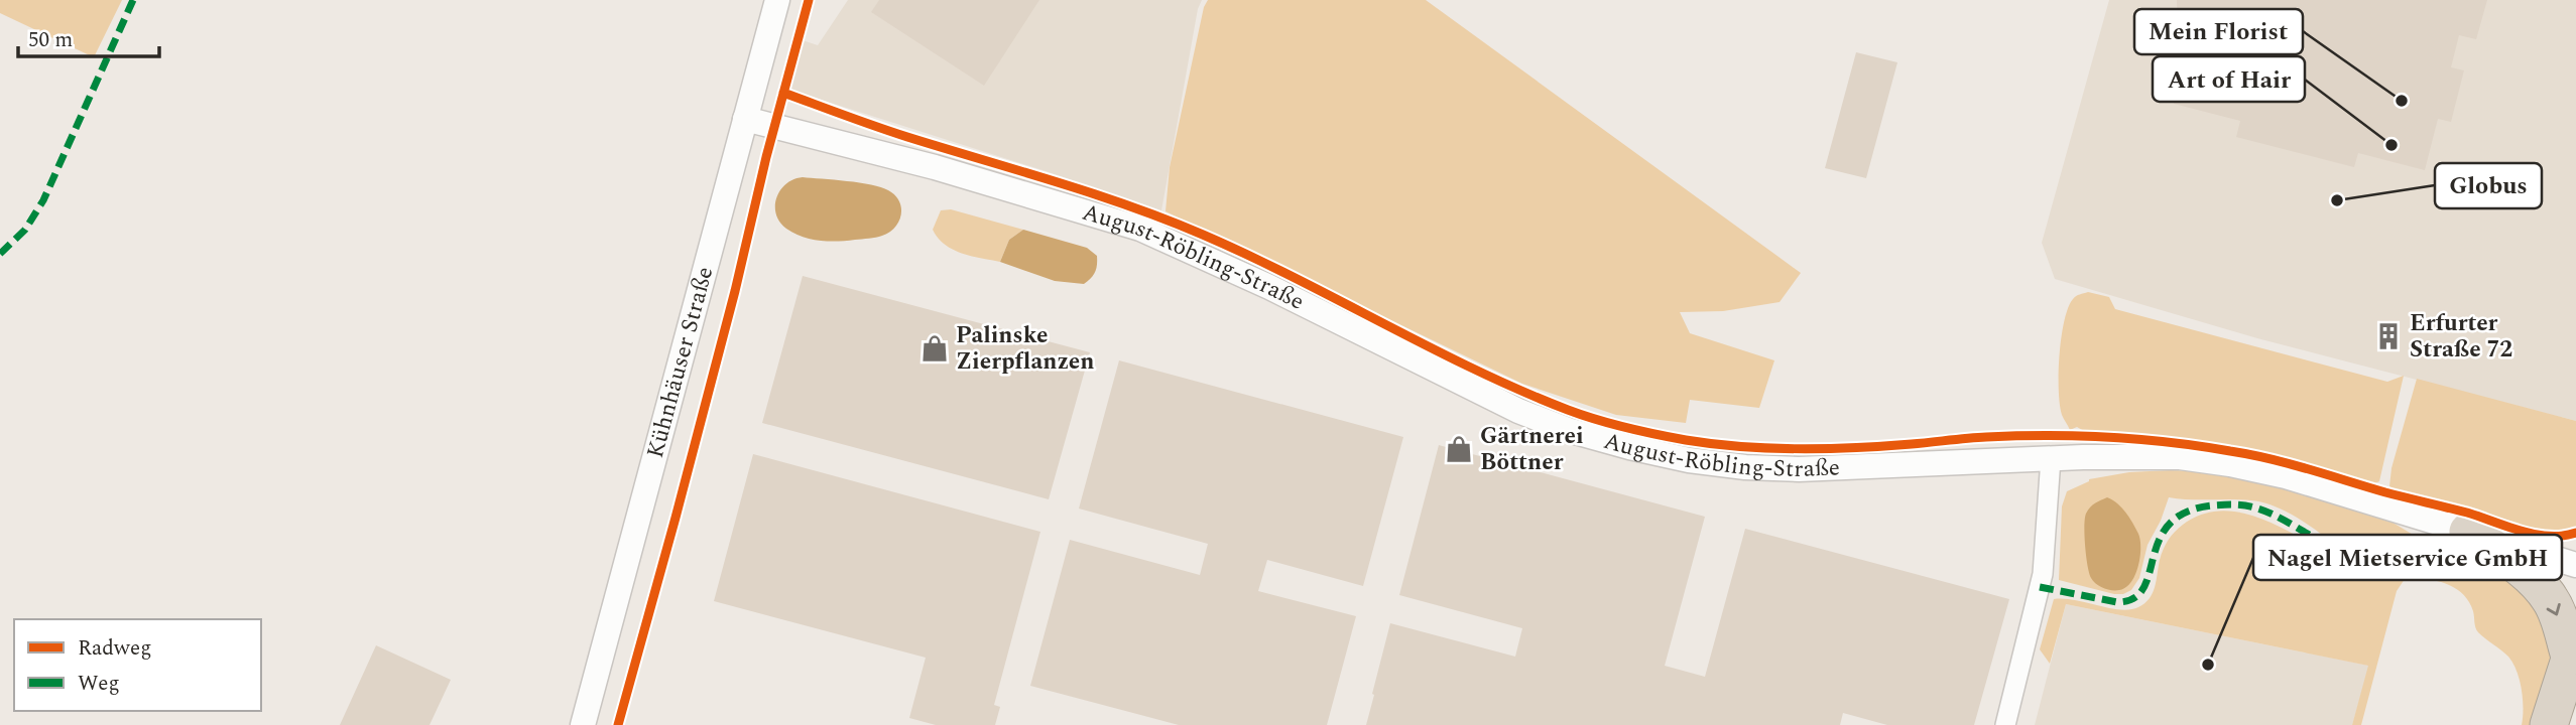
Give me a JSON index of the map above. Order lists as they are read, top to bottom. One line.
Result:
{"streets":{"street":["August-Röbling-Straße","Kühnhäuser Straße"]},"crossings":[["August-Röbling-Straße","Kühnhäuser Straße"]],"places":{"other":["Mein Florist","Art of Hair","Globus","Nagel Mietservice GmbH"],"building":["Erfurter Straße 72"],"shop":["Palinske Zierpflanzen","Gärtnerei Böttner"]},"legend":["Radweg","Weg"],"scale_bar":"50 m"}
